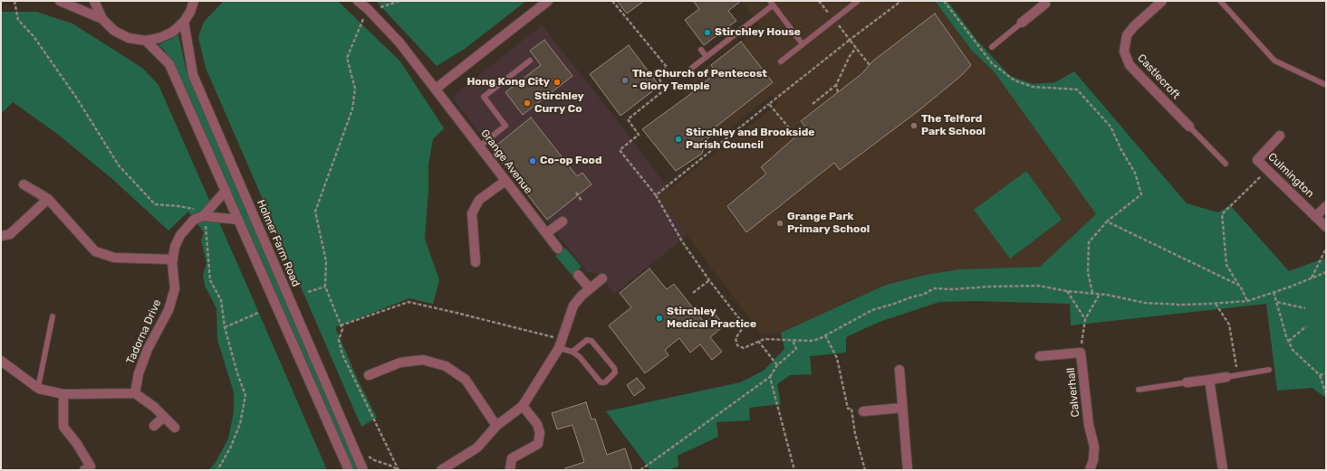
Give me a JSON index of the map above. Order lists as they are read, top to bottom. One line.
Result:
{"streets":{"street":["Castlecroft","Grange Avenue","Culmington","Holmer Farm Road","Tadorna Drive","Calverhall"]},"places":["Stirchley House","The Church of Pentecost - Glory Temple","Hong Kong City","Stirchley Curry Co","The Telford Park School","Stirchley and Brookside Parish Council","Co-op Food","Grange Park Primary School","Stirchley Medical Practice"]}
